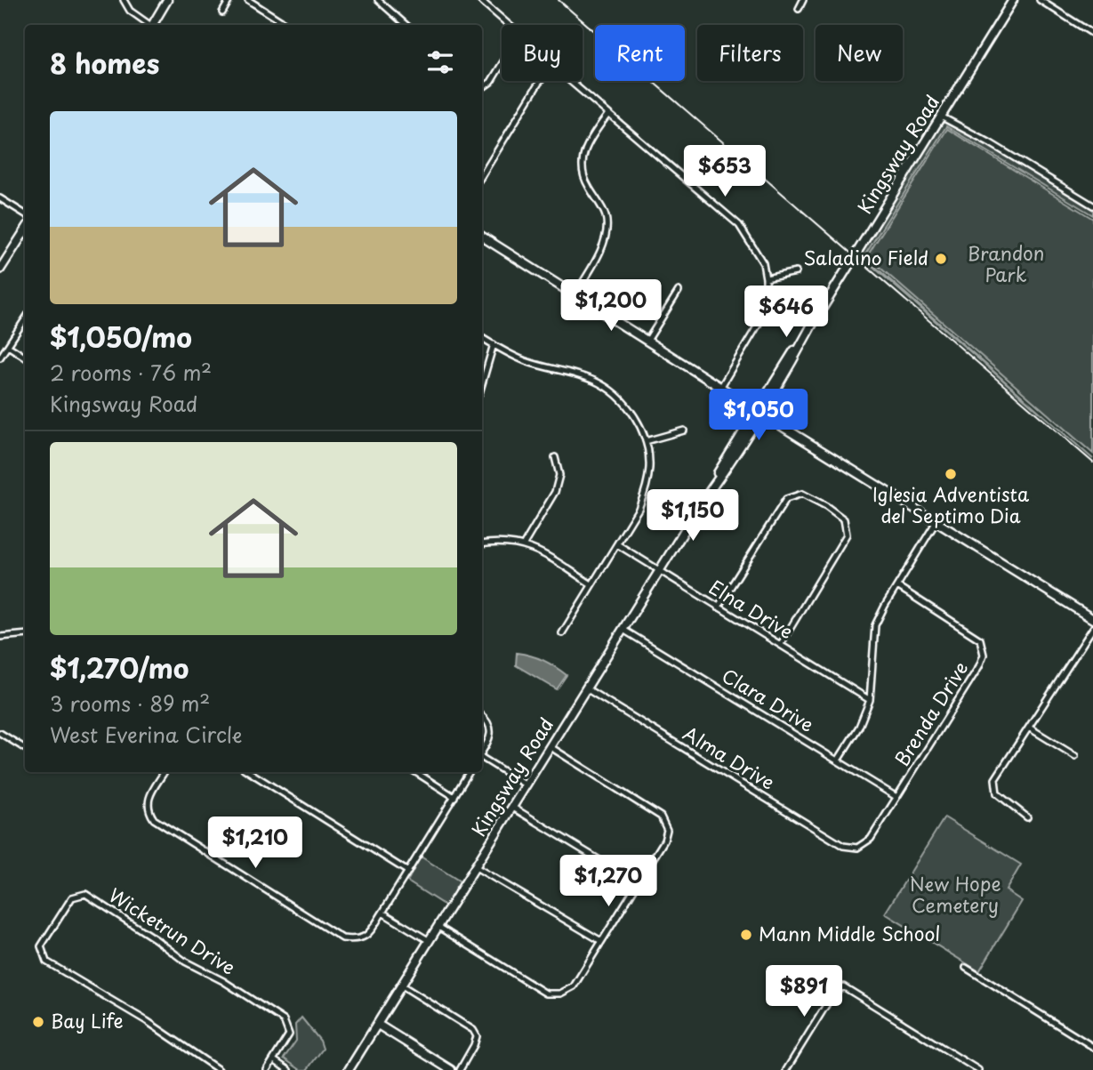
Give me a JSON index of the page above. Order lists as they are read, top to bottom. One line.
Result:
{"streets":{"street":["Kingsway Road","Elna Drive","Clara Drive","Brenda Drive","Alma Drive","Wicketrun Drive"]},"crossings":[["Kingsway Road","Elna Drive"],["Kingsway Road","Clara Drive"],["Kingsway Road","Alma Drive"],["Clara Drive","Brenda Drive"],["Brenda Drive","Alma Drive"]],"parks":["Brandon Park","New Hope Cemetery"],"places":["Saladino Field","Iglesia Adventista del Septimo Dia","Mann Middle School","Bay Life"],"page":{"chip":["Buy","Rent","Filters","New"],"heading":"8 homes","list":[{"name":"$1,050/mo","note":"2 rooms · 76 m² · Kingsway Road"},{"name":"$1,270/mo","note":"3 rooms · 89 m² · West Everina Circle"}],"price":["$653","$1,200","$646","$1,050","$1,150","$1,210","$1,270","$891"]}}
